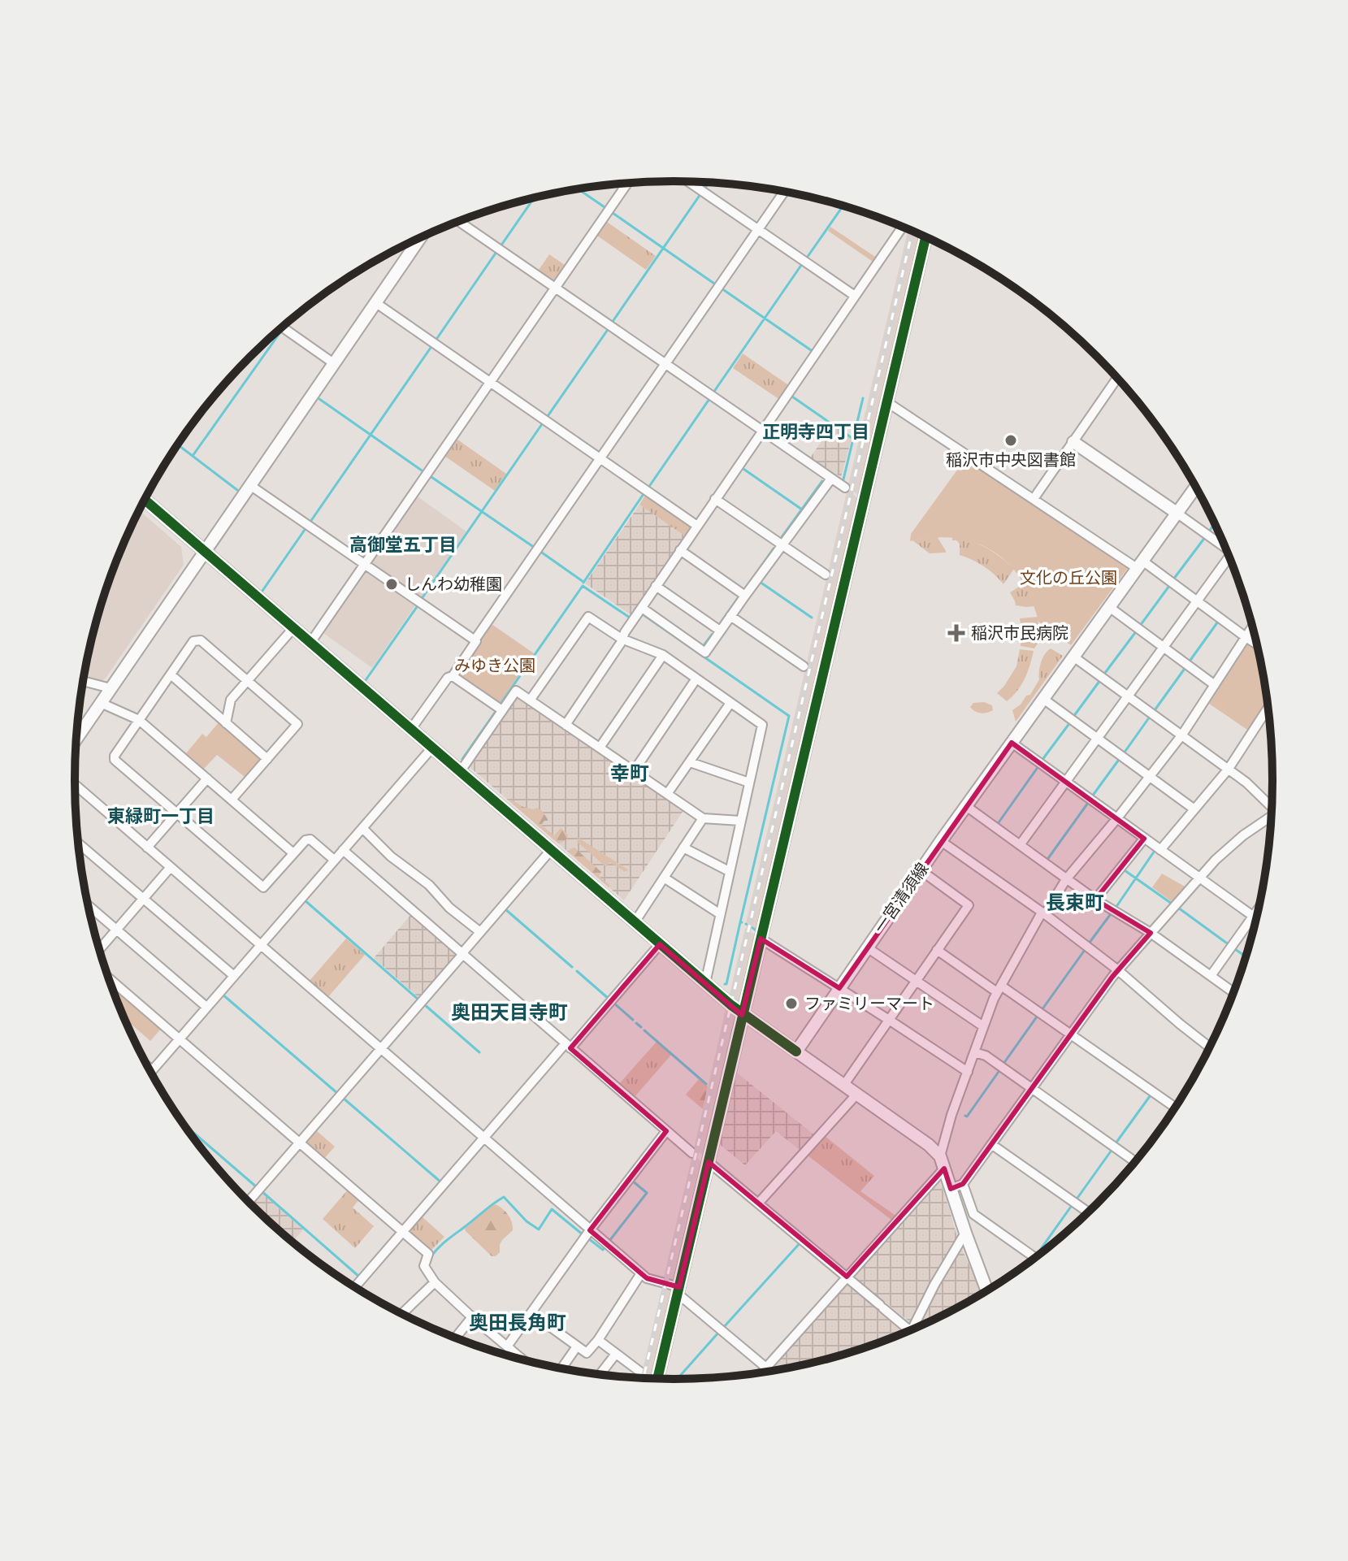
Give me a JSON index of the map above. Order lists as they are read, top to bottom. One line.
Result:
{"streets":{"street":["一宮清須線"]},"districts":["正明寺四丁目","高御堂五丁目","幸町","東緑町一丁目","長束町","奥田天目寺町","奥田長角町"],"parks":["文化の丘公園","みゆき公園"],"places":{"other":["稲沢市中央図書館","しんわ幼稚園","ファミリーマート"],"health":["稲沢市民病院"]}}
